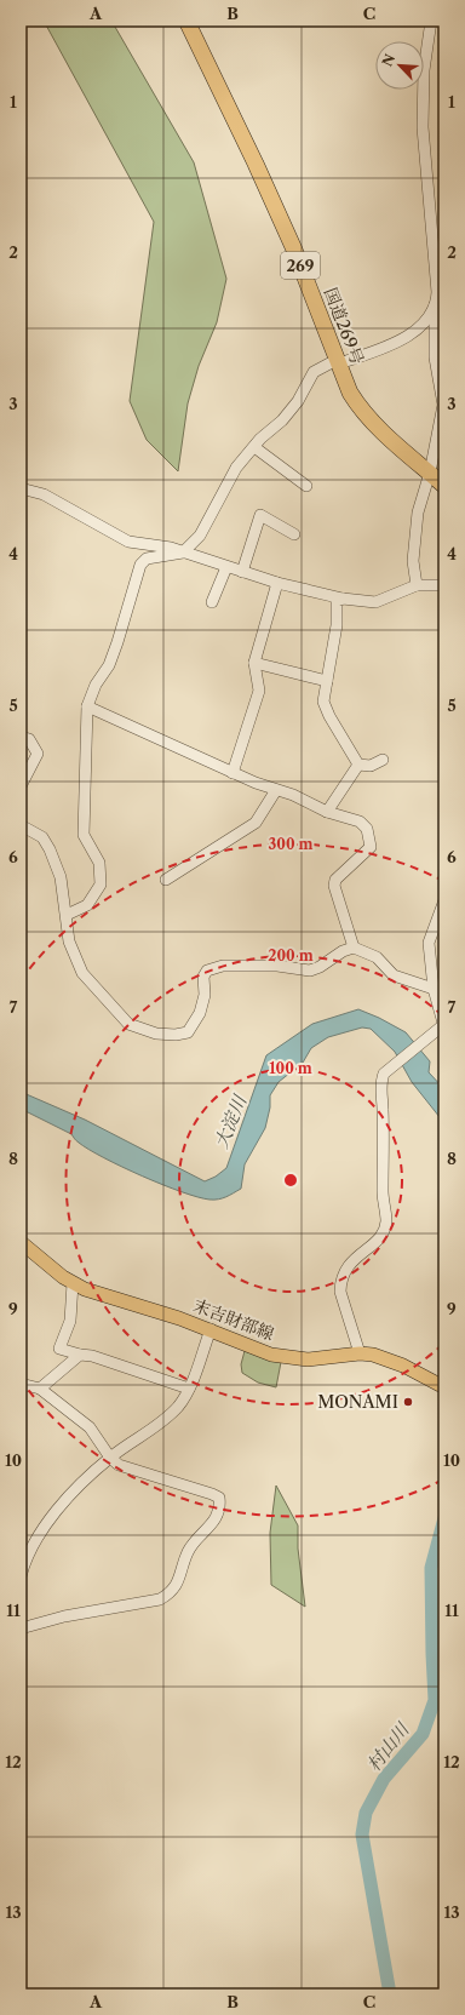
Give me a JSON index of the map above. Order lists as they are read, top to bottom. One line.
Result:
{"streets":{"highway":["269","国道269号"],"main road":["末吉財部線"]},"water":["大淀川","村山川"],"places":["MONAMI"],"north":"top left","grid":{"columns":["A","B","C"],"rows":["1","2","3","4","5","6","7","8","9","10","11","12","13"]},"rings":["300 m","200 m","100 m"]}
